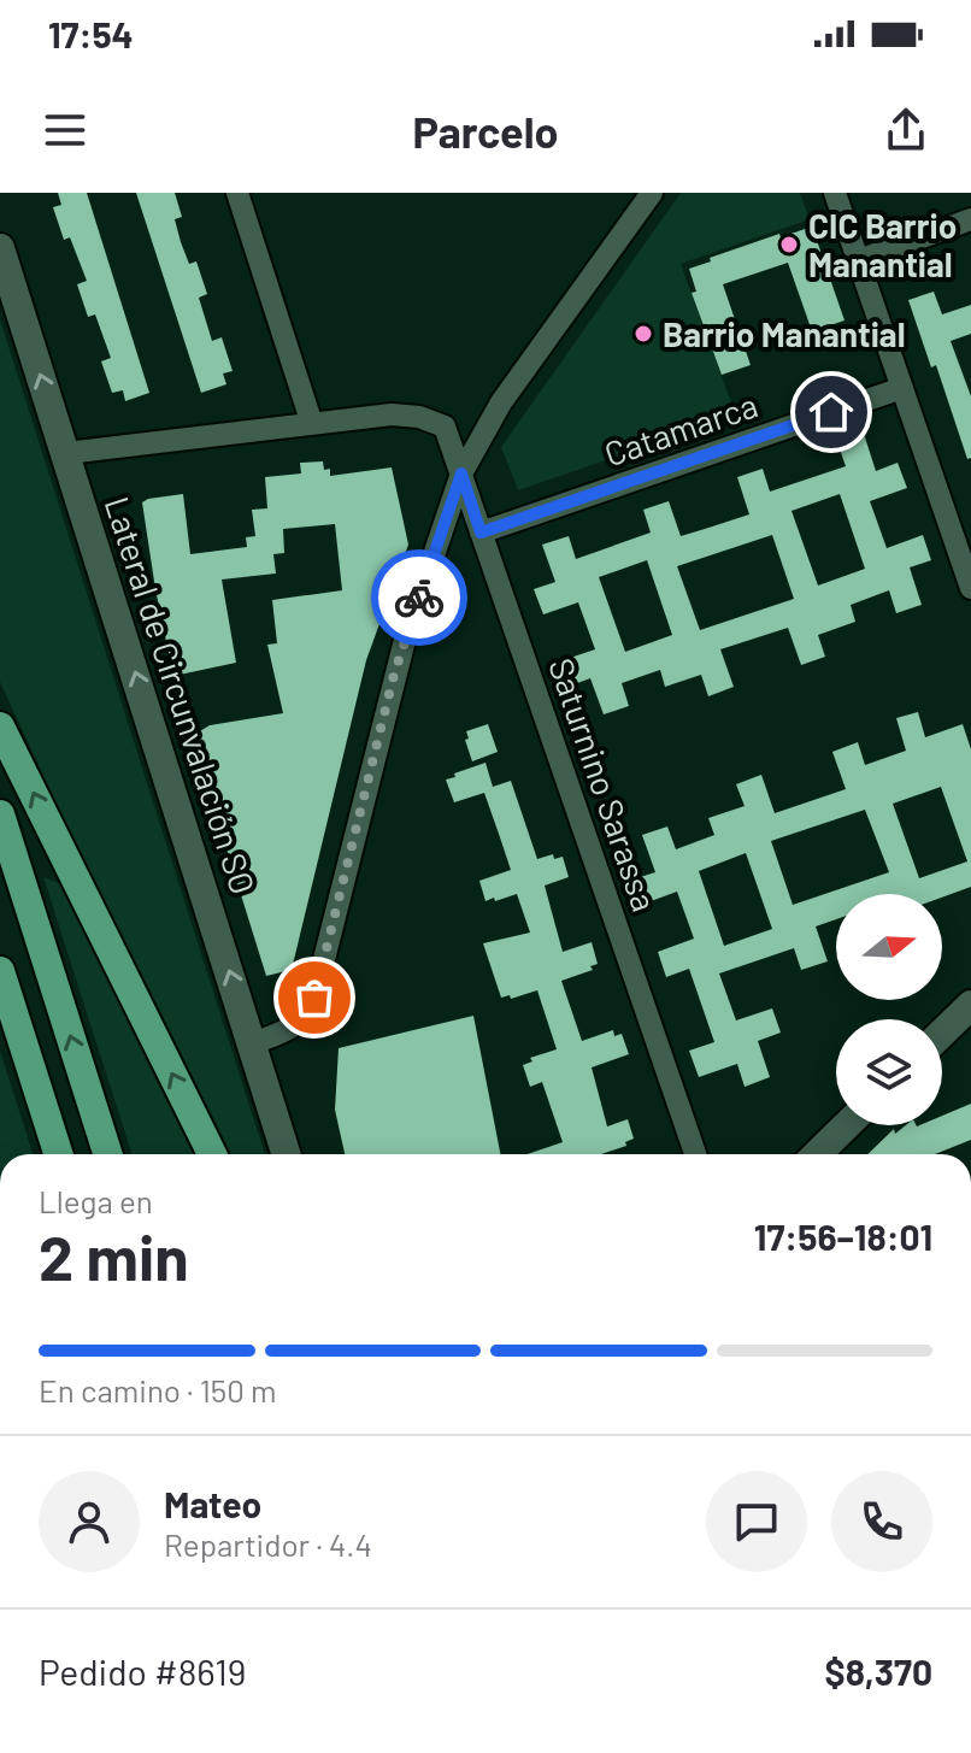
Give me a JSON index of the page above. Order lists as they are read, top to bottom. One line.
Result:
{"streets":{"street":["Catamarca","Lateral de Circunvalación SO","Saturnino Sarassa"]},"crossings":[["Catamarca","Saturnino Sarassa"]],"one_way":["Lateral de Circunvalación SO"],"places":["CIC Barrio Manantial","Barrio Manantial"],"north":"right","page":{"status":"17:54","header":"Parcelo","heading":["2 min","Llega en","17:56–18:01"],"panel":["Mateo","Repartidor · 4.4","Pedido #8619","$8,370"],"bar":"En camino · 150 m"}}
